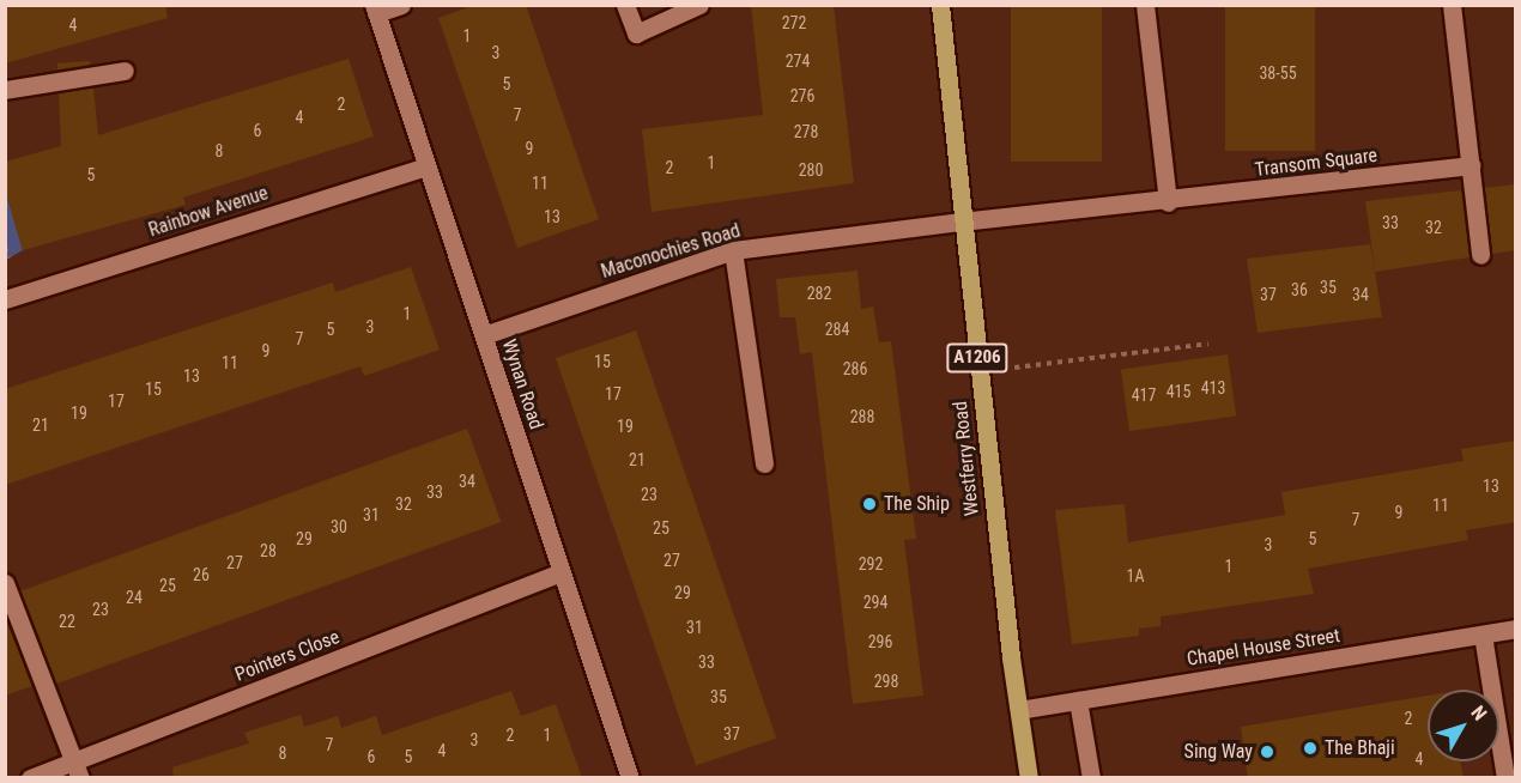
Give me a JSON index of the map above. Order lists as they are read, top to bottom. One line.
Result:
{"streets":{"main road":["A1206","Westferry Road"],"street":["Transom Square","Rainbow Avenue","Maconochies Road","Wynan Road","Chapel House Street","Pointers Close"]},"crossings":[["Transom Square","Maconochies Road"],["Transom Square","Westferry Road"],["Rainbow Avenue","Wynan Road"],["Maconochies Road","Wynan Road"],["Maconochies Road","Westferry Road"],["Wynan Road","Pointers Close"],["Westferry Road","Chapel House Street"]],"places":["The Ship","The Bhaji","Sing Way"],"house_numbers":["272","4","1","3","274","38-55","5","276","2","7","4","6","278","9","8","1","2","280","5","11","13","33","32","35","36","282","37","34","1","3","5","284","7","9","15","11","286","13","413","15","415","17","417","17","19","288","21","19","21","34","13","33","23","32","11","9","31","7","30","25","29","5","3","28","27","27","292","1","26","1A","25","29","24","294","23","22","31","296","33","298","35","2","37","2","1","3","7","4","8","6","5","4"],"north":"top right"}
